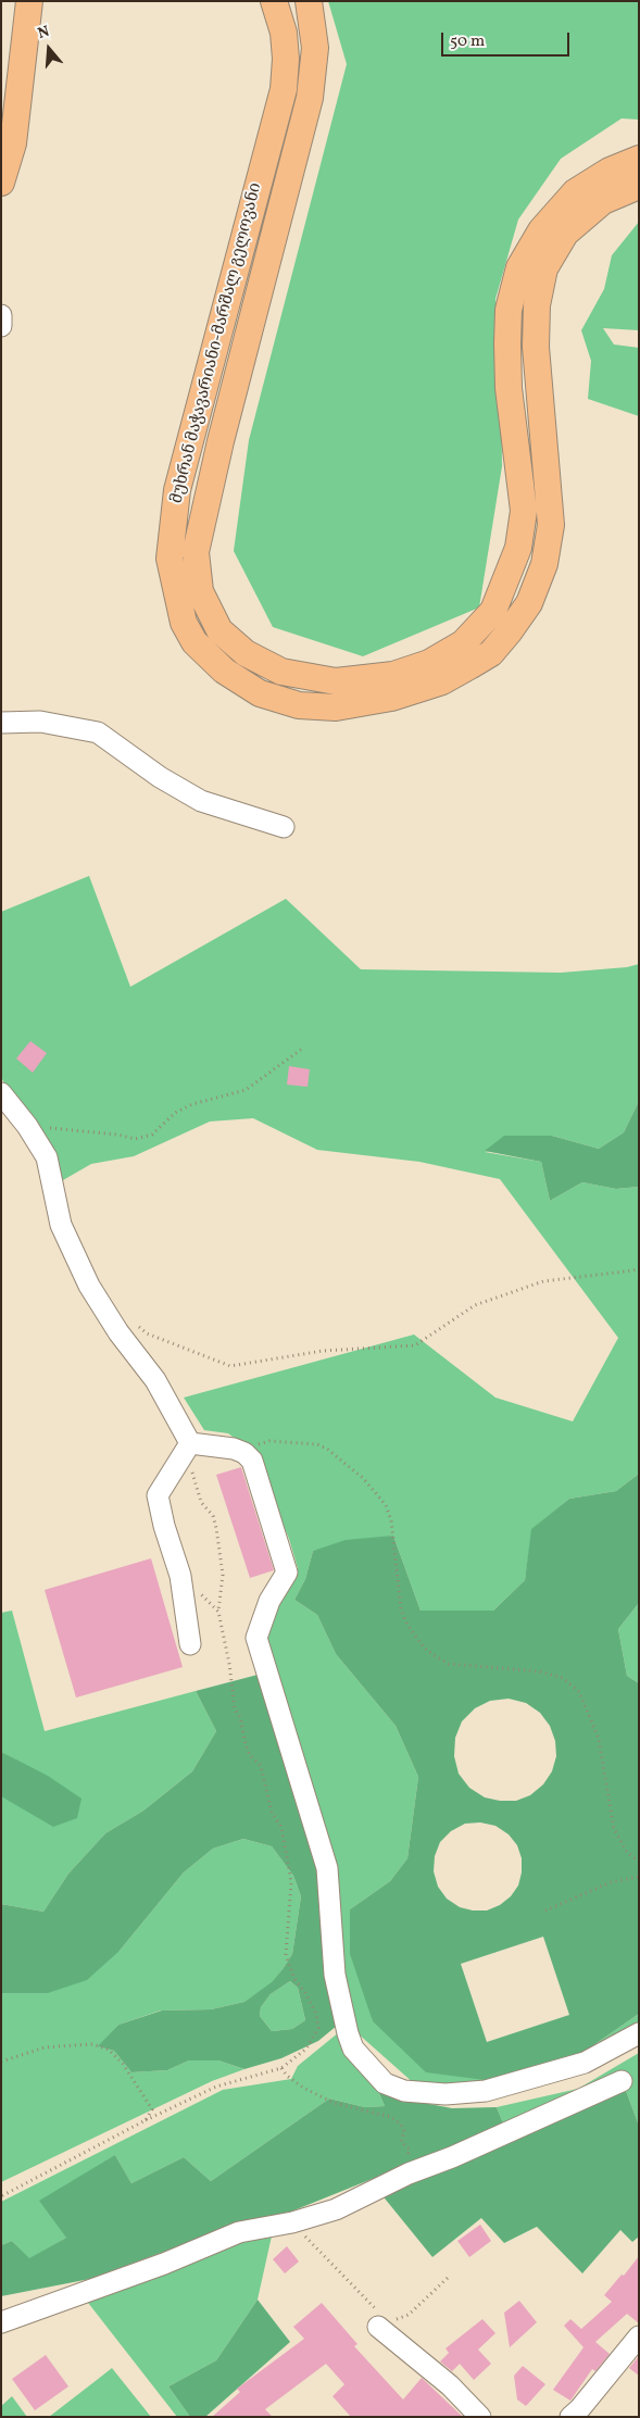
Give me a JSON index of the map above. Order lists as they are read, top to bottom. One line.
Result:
{"streets":{"main road":["მუხრან მაჭავარიანი-მარშალ გელოვანი"]},"scale_bar":"50 m","north":"top"}
